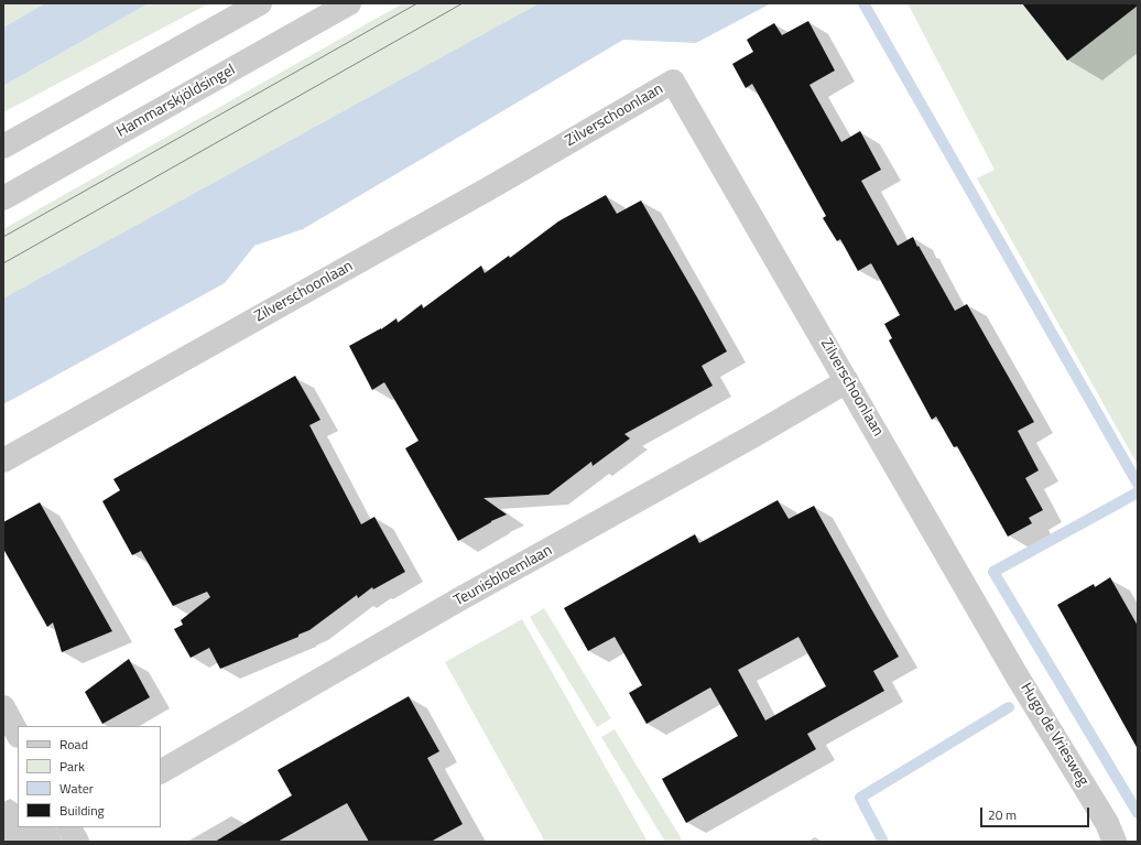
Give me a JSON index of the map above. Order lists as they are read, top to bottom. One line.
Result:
{"streets":{"street":["Hammarskjöldsingel","Zilverschoonlaan","Teunisbloemlaan","Hugo de Vriesweg"]},"crossings":[["Zilverschoonlaan","Teunisbloemlaan"],["Zilverschoonlaan","Hugo de Vriesweg"]],"legend":["Road","Park","Water","Building"],"scale_bar":"20 m"}
